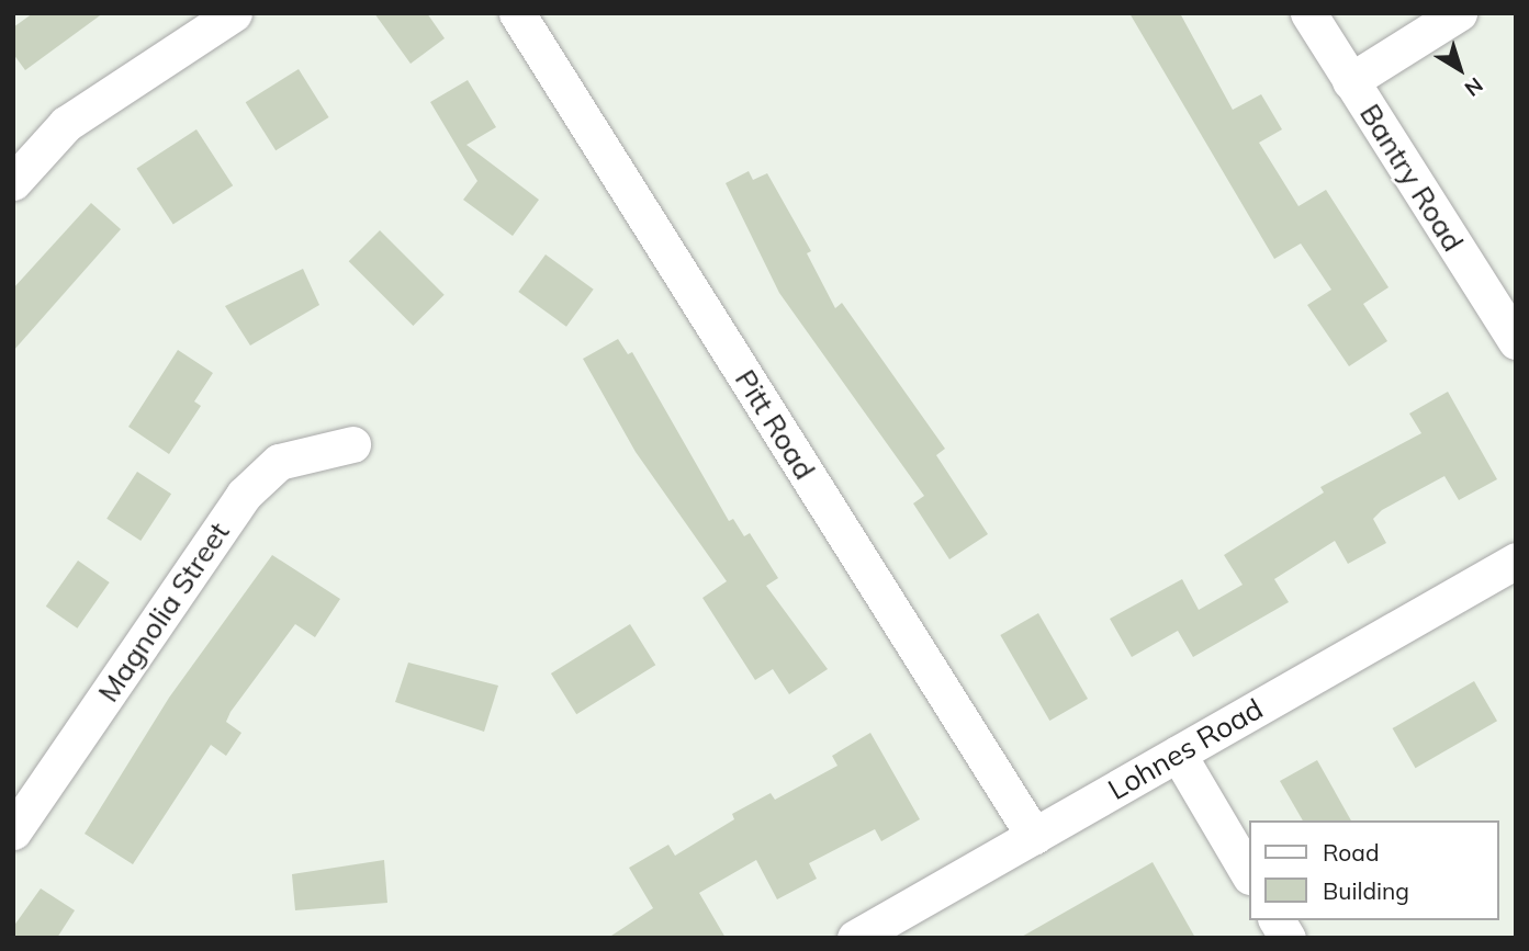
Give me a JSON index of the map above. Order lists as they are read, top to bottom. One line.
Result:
{"streets":{"street":["Bantry Road","Pitt Road","Magnolia Street","Lohnes Road"]},"crossings":[["Pitt Road","Lohnes Road"]],"legend":["Road","Building"],"north":"bottom right"}
